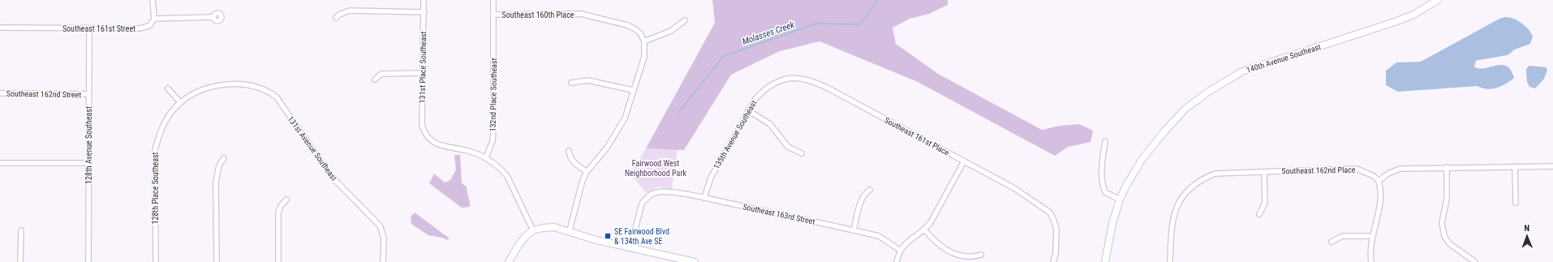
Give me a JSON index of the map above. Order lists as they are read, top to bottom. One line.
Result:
{"streets":{"main road":["140th Avenue Southeast"],"street":["Southeast 160th Place","Southeast 161st Street","131st Place Southeast","Southeast 162nd Street","132nd Place Southeast","135th Avenue Southeast","Southeast 161st Place","128th Avenue Southeast","131st Avenue Southeast","Southeast 162nd Place","128th Place Southeast","Southeast 163rd Street"]},"crossings":[["Southeast 160th Place","132nd Place Southeast"],["Southeast 161st Street","128th Avenue Southeast"],["131st Place Southeast","132nd Place Southeast"],["Southeast 162nd Street","128th Avenue Southeast"],["135th Avenue Southeast","Southeast 161st Place"],["135th Avenue Southeast","Southeast 163rd Street"],["131st Avenue Southeast","128th Place Southeast"]],"water":["Molasses Creek"],"parks":["Fairwood West Neighborhood Park"],"places":{"transit":["SE Fairwood Blvd & 134th Ave SE"]},"north":"top"}
